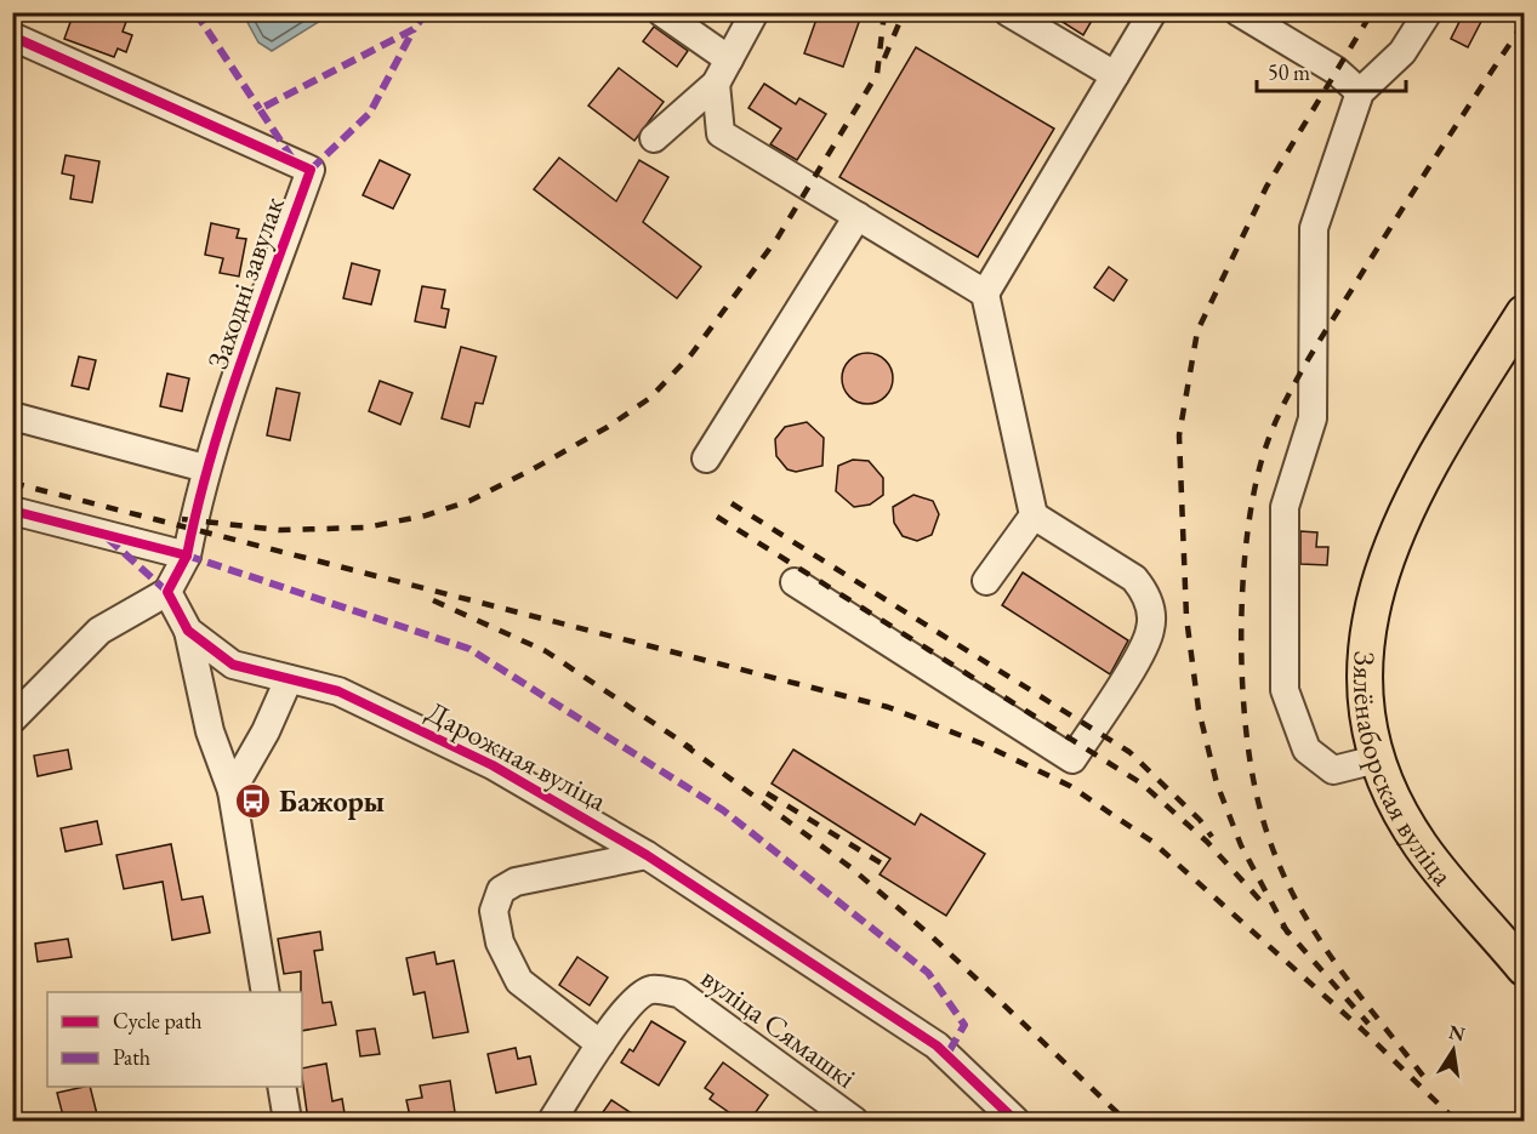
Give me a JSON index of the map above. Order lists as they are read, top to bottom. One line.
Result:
{"streets":{"main road":["Зялёнаборская вуліца"],"street":["Заходні завулак","Дарожная вуліца","вуліца Сямашкі"]},"places":{"bus stop":["Бажоры"]},"legend":["Cycle path","Path"],"scale_bar":"50 m","north":"top"}
